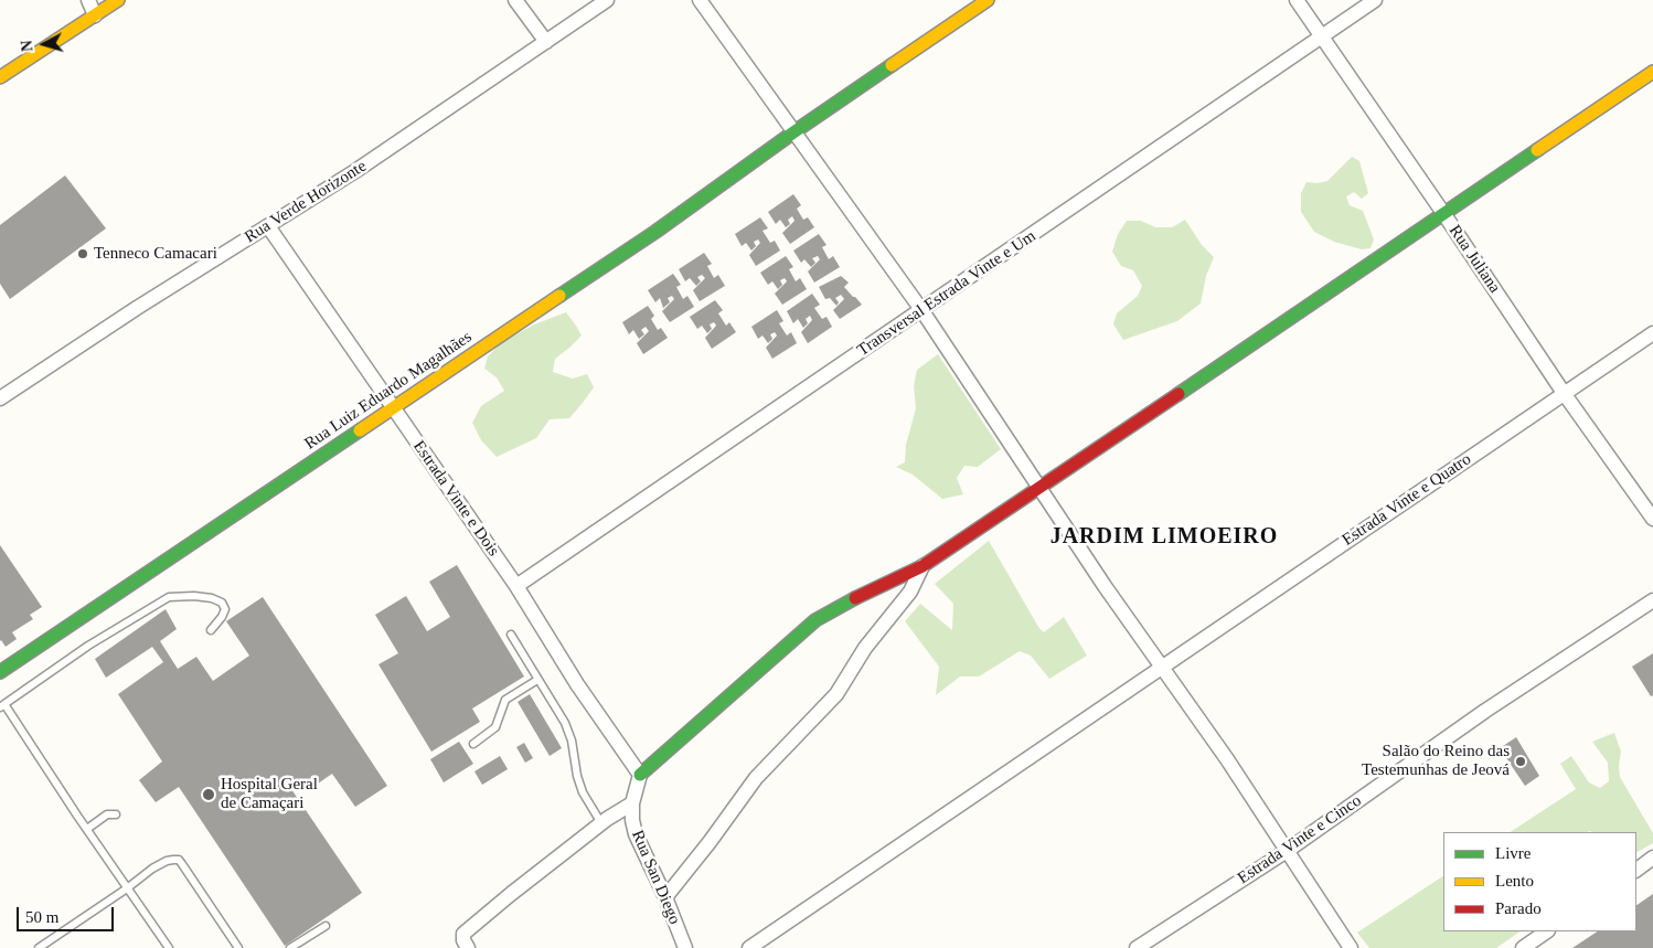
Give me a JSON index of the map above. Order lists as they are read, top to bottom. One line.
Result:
{"streets":{"street":["Rua Verde Horizonte","Rua Juliana","Transversal Estrada Vinte e Um","Rua Luiz Eduardo Magalhães","Estrada Vinte e Dois","Estrada Vinte e Quatro","Estrada Vinte e Cinco","Rua San Diego"]},"crossings":[["Rua Verde Horizonte","Estrada Vinte e Dois"],["Rua Juliana","Transversal Estrada Vinte e Um"],["Rua Juliana","Estrada Vinte e Quatro"],["Transversal Estrada Vinte e Um","Estrada Vinte e Dois"],["Rua Luiz Eduardo Magalhães","Estrada Vinte e Dois"],["Estrada Vinte e Dois","Rua San Diego"]],"districts":["JARDIM LIMOEIRO"],"places":["Tenneco Camacari","Salão do Reino das Testemunhas de Jeová","Hospital Geral de Camaçari"],"legend":["Livre","Lento","Parado"],"scale_bar":"50 m","north":"left"}
